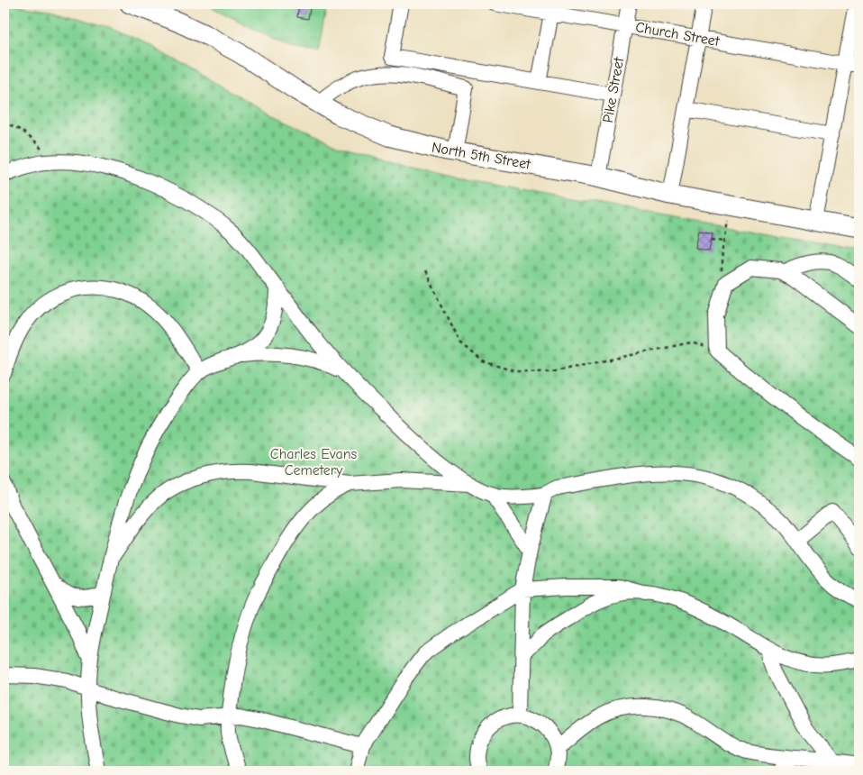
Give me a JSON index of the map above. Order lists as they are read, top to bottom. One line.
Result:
{"streets":{"main road":["North 5th Street"],"street":["Church Street","Pike Street"]},"crossings":[["Church Street","Pike Street"],["Pike Street","North 5th Street"]],"parks":["Charles Evans Cemetery"]}
